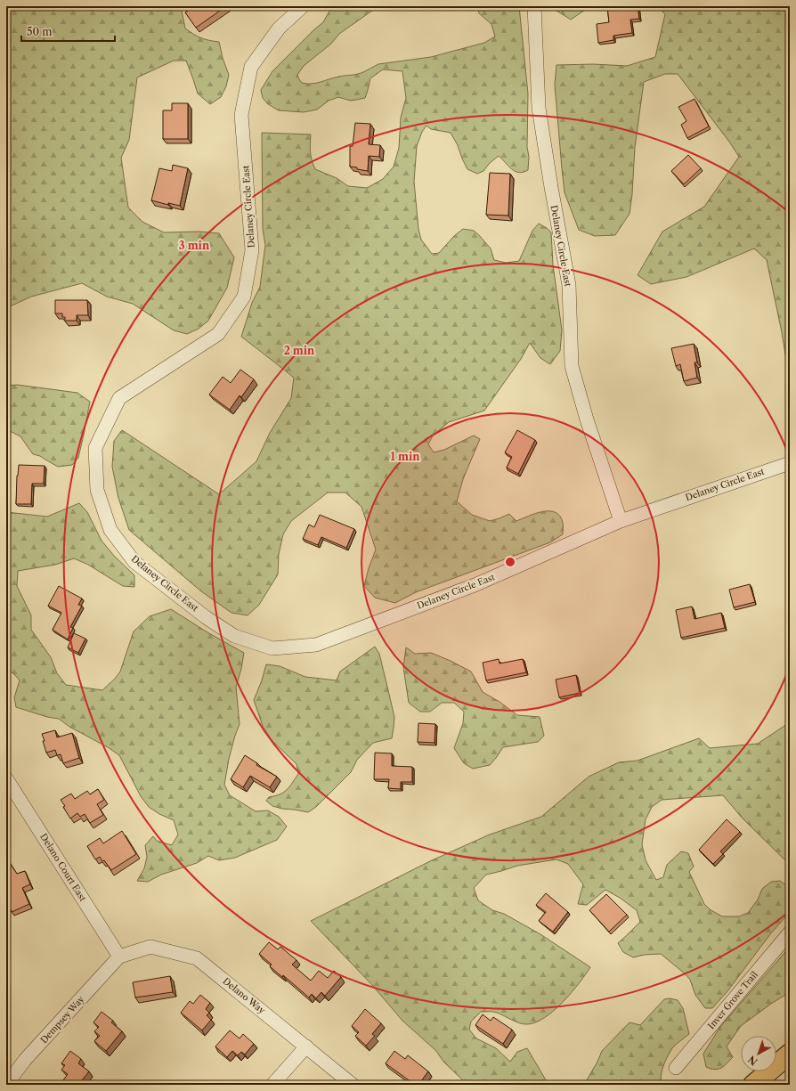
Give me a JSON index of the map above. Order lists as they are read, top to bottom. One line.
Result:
{"streets":{"street":["Delaney Circle East","Delano Court East","Delano Way","Inver Grove Trail","Dempsey Way"]},"crossings":[["Delano Court East","Delano Way"],["Delano Court East","Dempsey Way"],["Delano Way","Dempsey Way"]],"scale_bar":"50 m","north":"bottom left","rings":["3 min","2 min","1 min"]}
